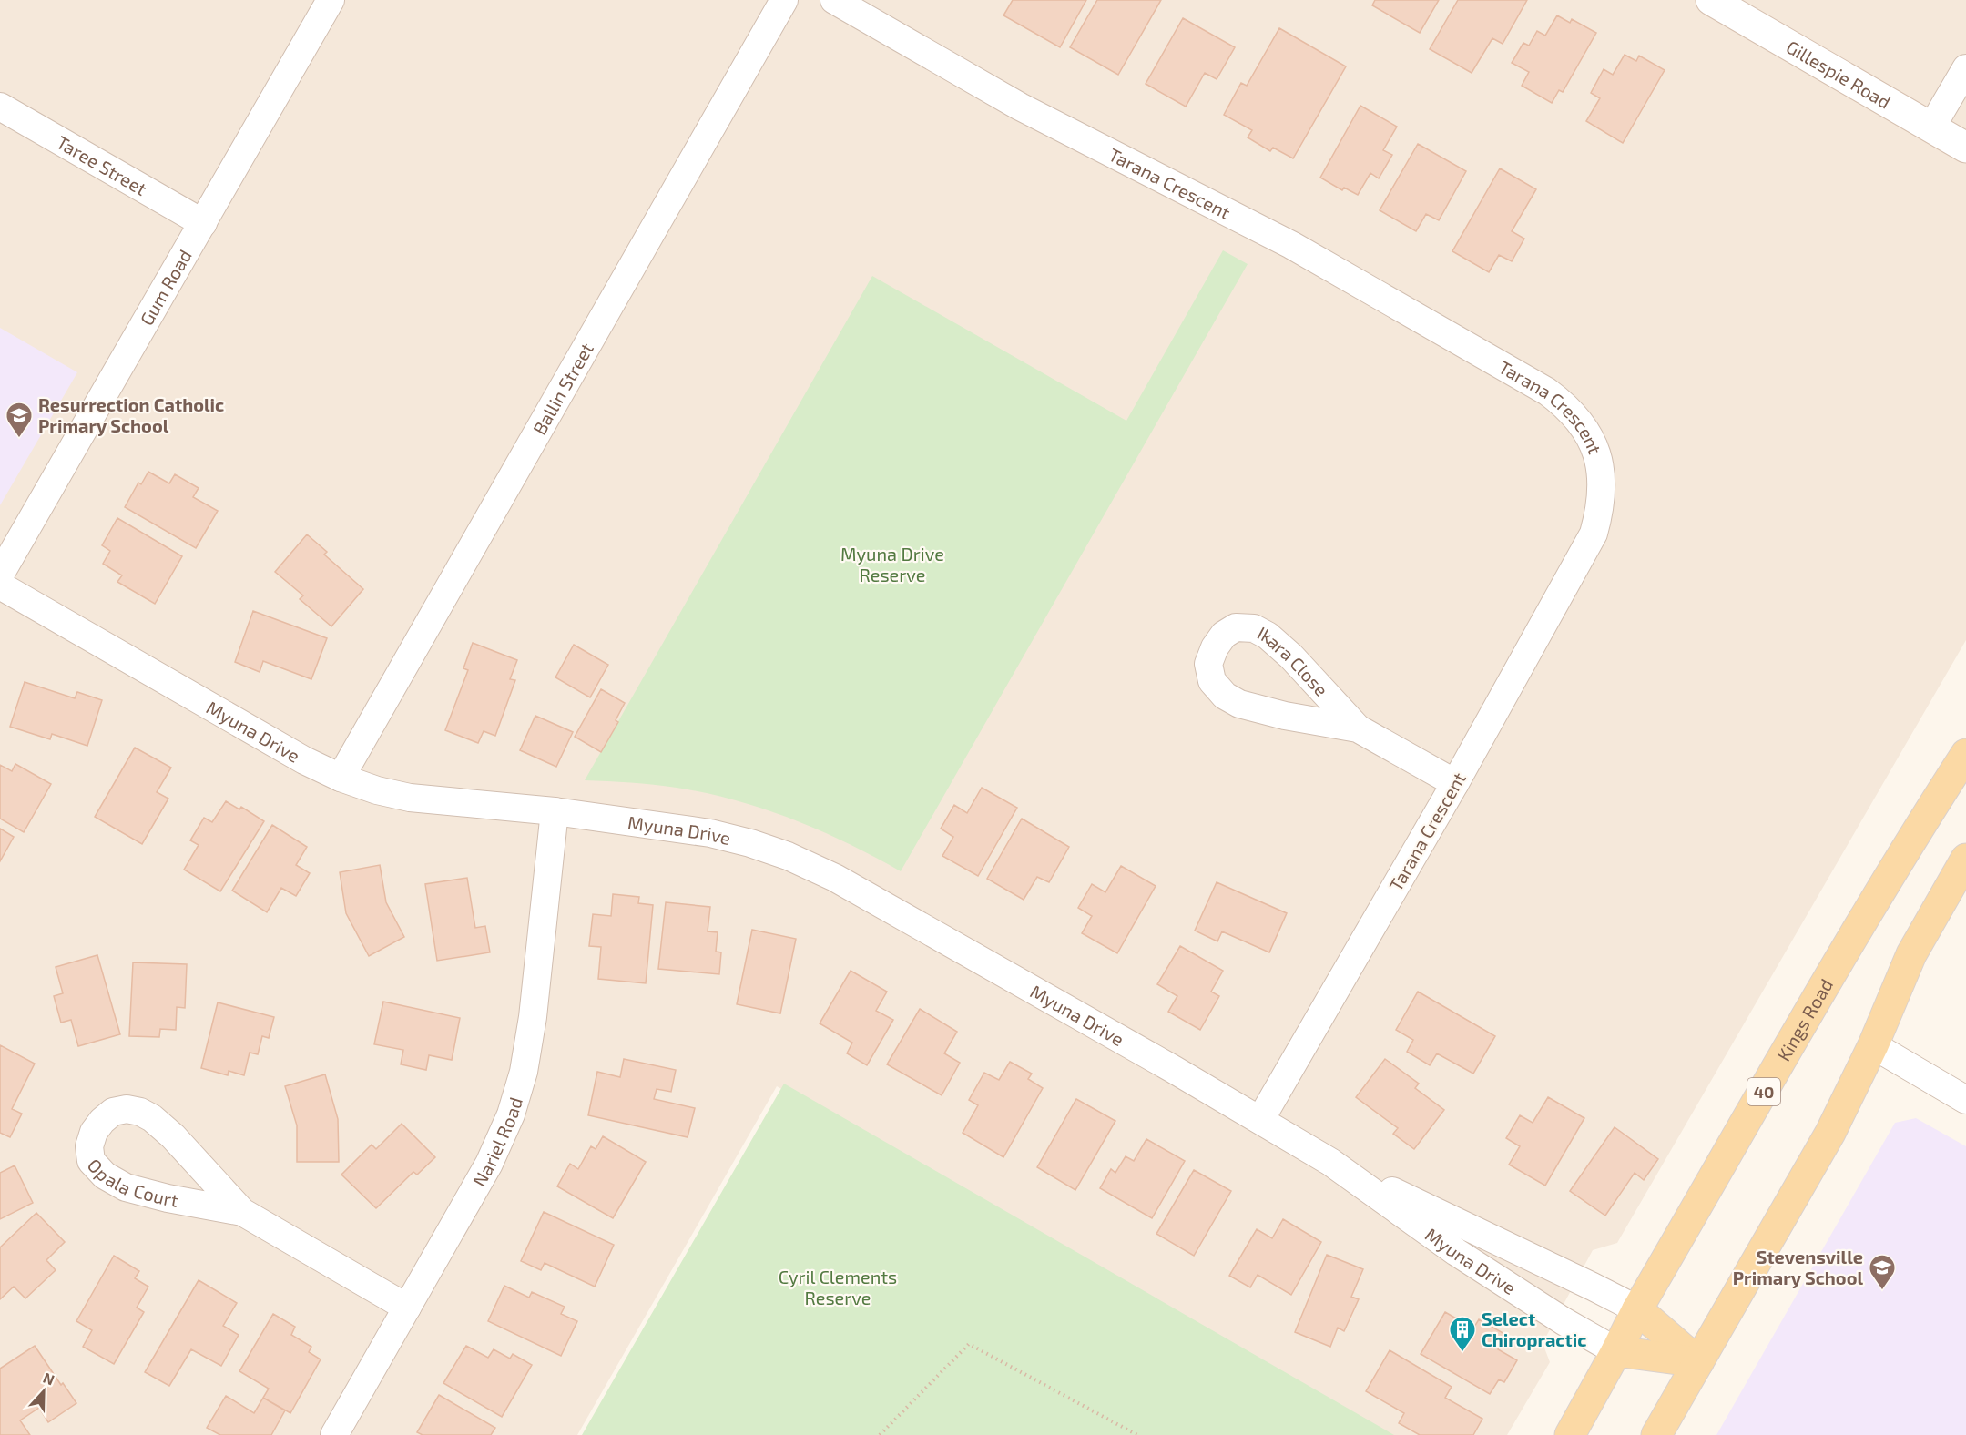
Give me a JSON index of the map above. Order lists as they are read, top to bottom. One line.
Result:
{"streets":{"main road":["Kings Road","40"],"street":["Gillespie Road","Taree Street","Tarana Crescent","Gum Road","Ballin Street","Ikara Close","Myuna Drive","Nariel Road","Opala Court"]},"crossings":[["Taree Street","Gum Road"],["Tarana Crescent","Ikara Close"],["Tarana Crescent","Myuna Drive"],["Ballin Street","Myuna Drive"],["Myuna Drive","Kings Road"],["Myuna Drive","Nariel Road"],["Nariel Road","Opala Court"]],"parks":["Myuna Drive Reserve","Cyril Clements Reserve"],"places":{"school or university":["Resurrection Catholic Primary School","Stevensville Primary School"],"building":["Select Chiropractic"]},"north":"top"}
